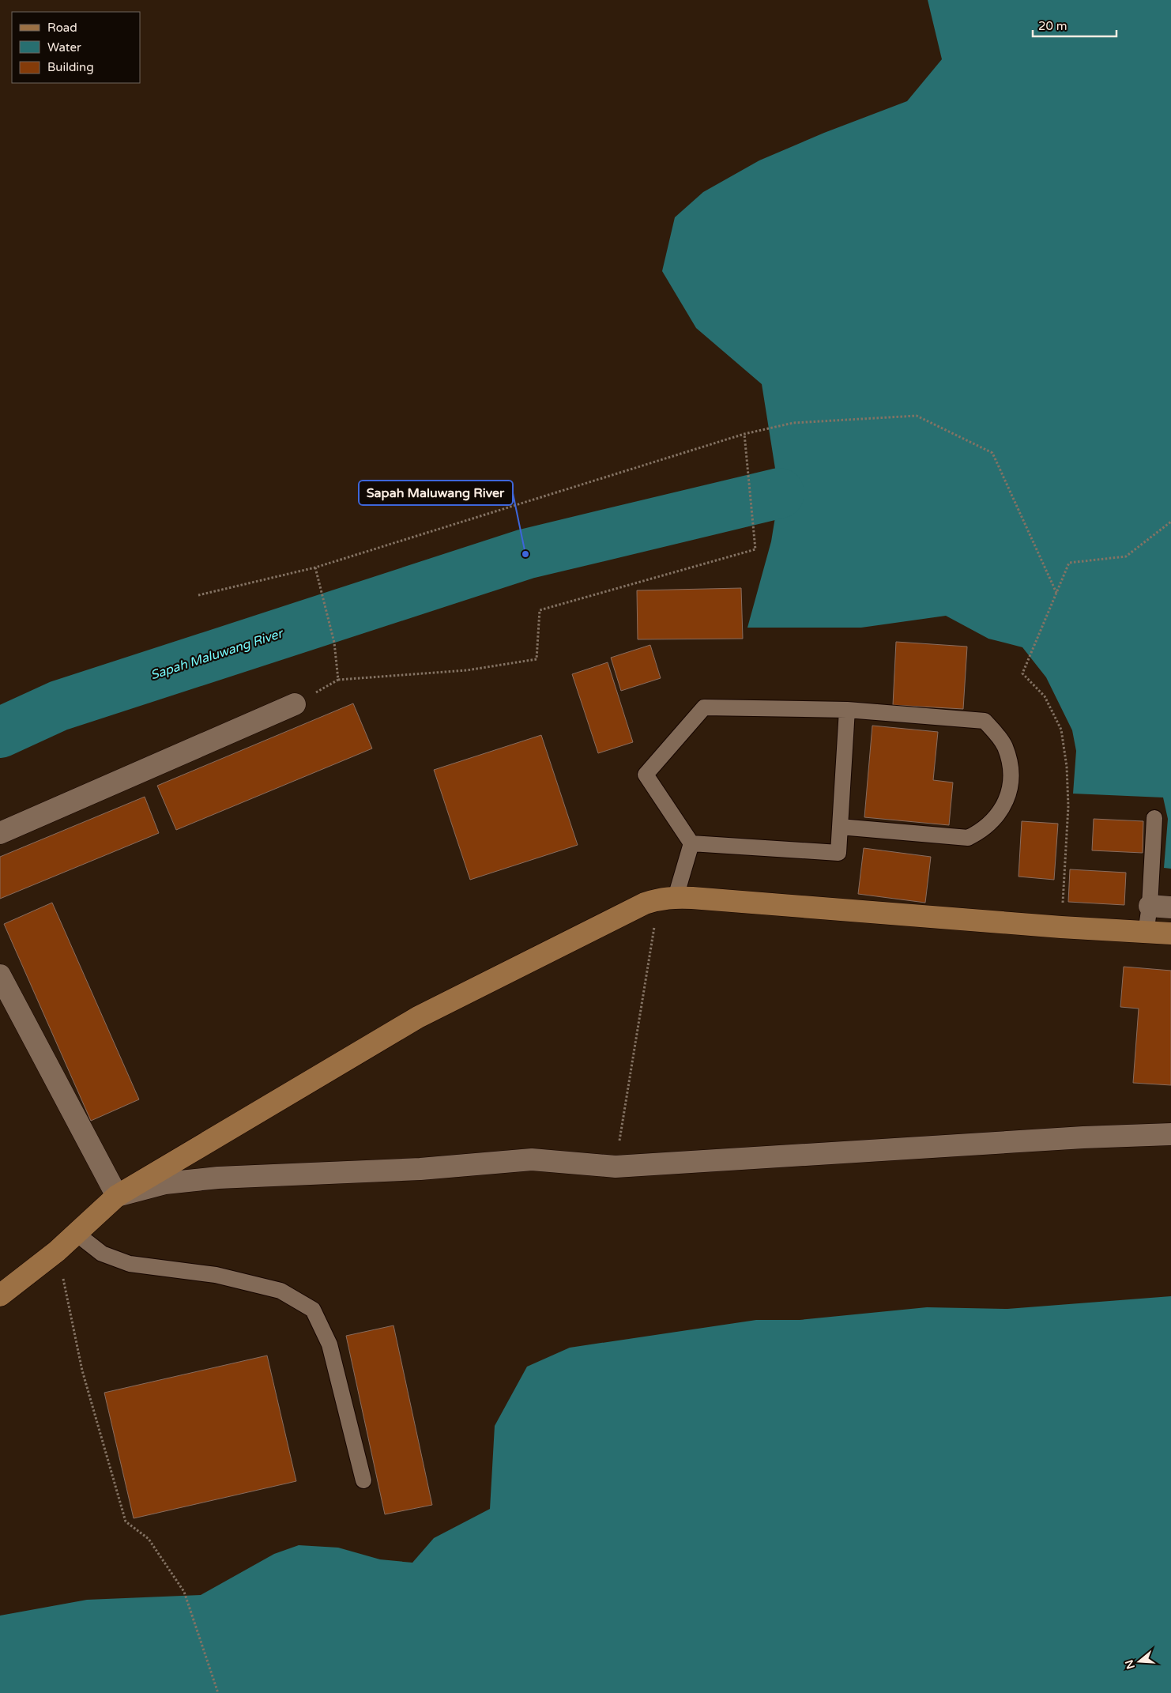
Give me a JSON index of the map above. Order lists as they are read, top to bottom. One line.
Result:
{"water":["Sapah Maluwang River"],"places":["Sapah Maluwang River"],"legend":["Road","Water","Building"],"scale_bar":"20 m","north":"left"}
